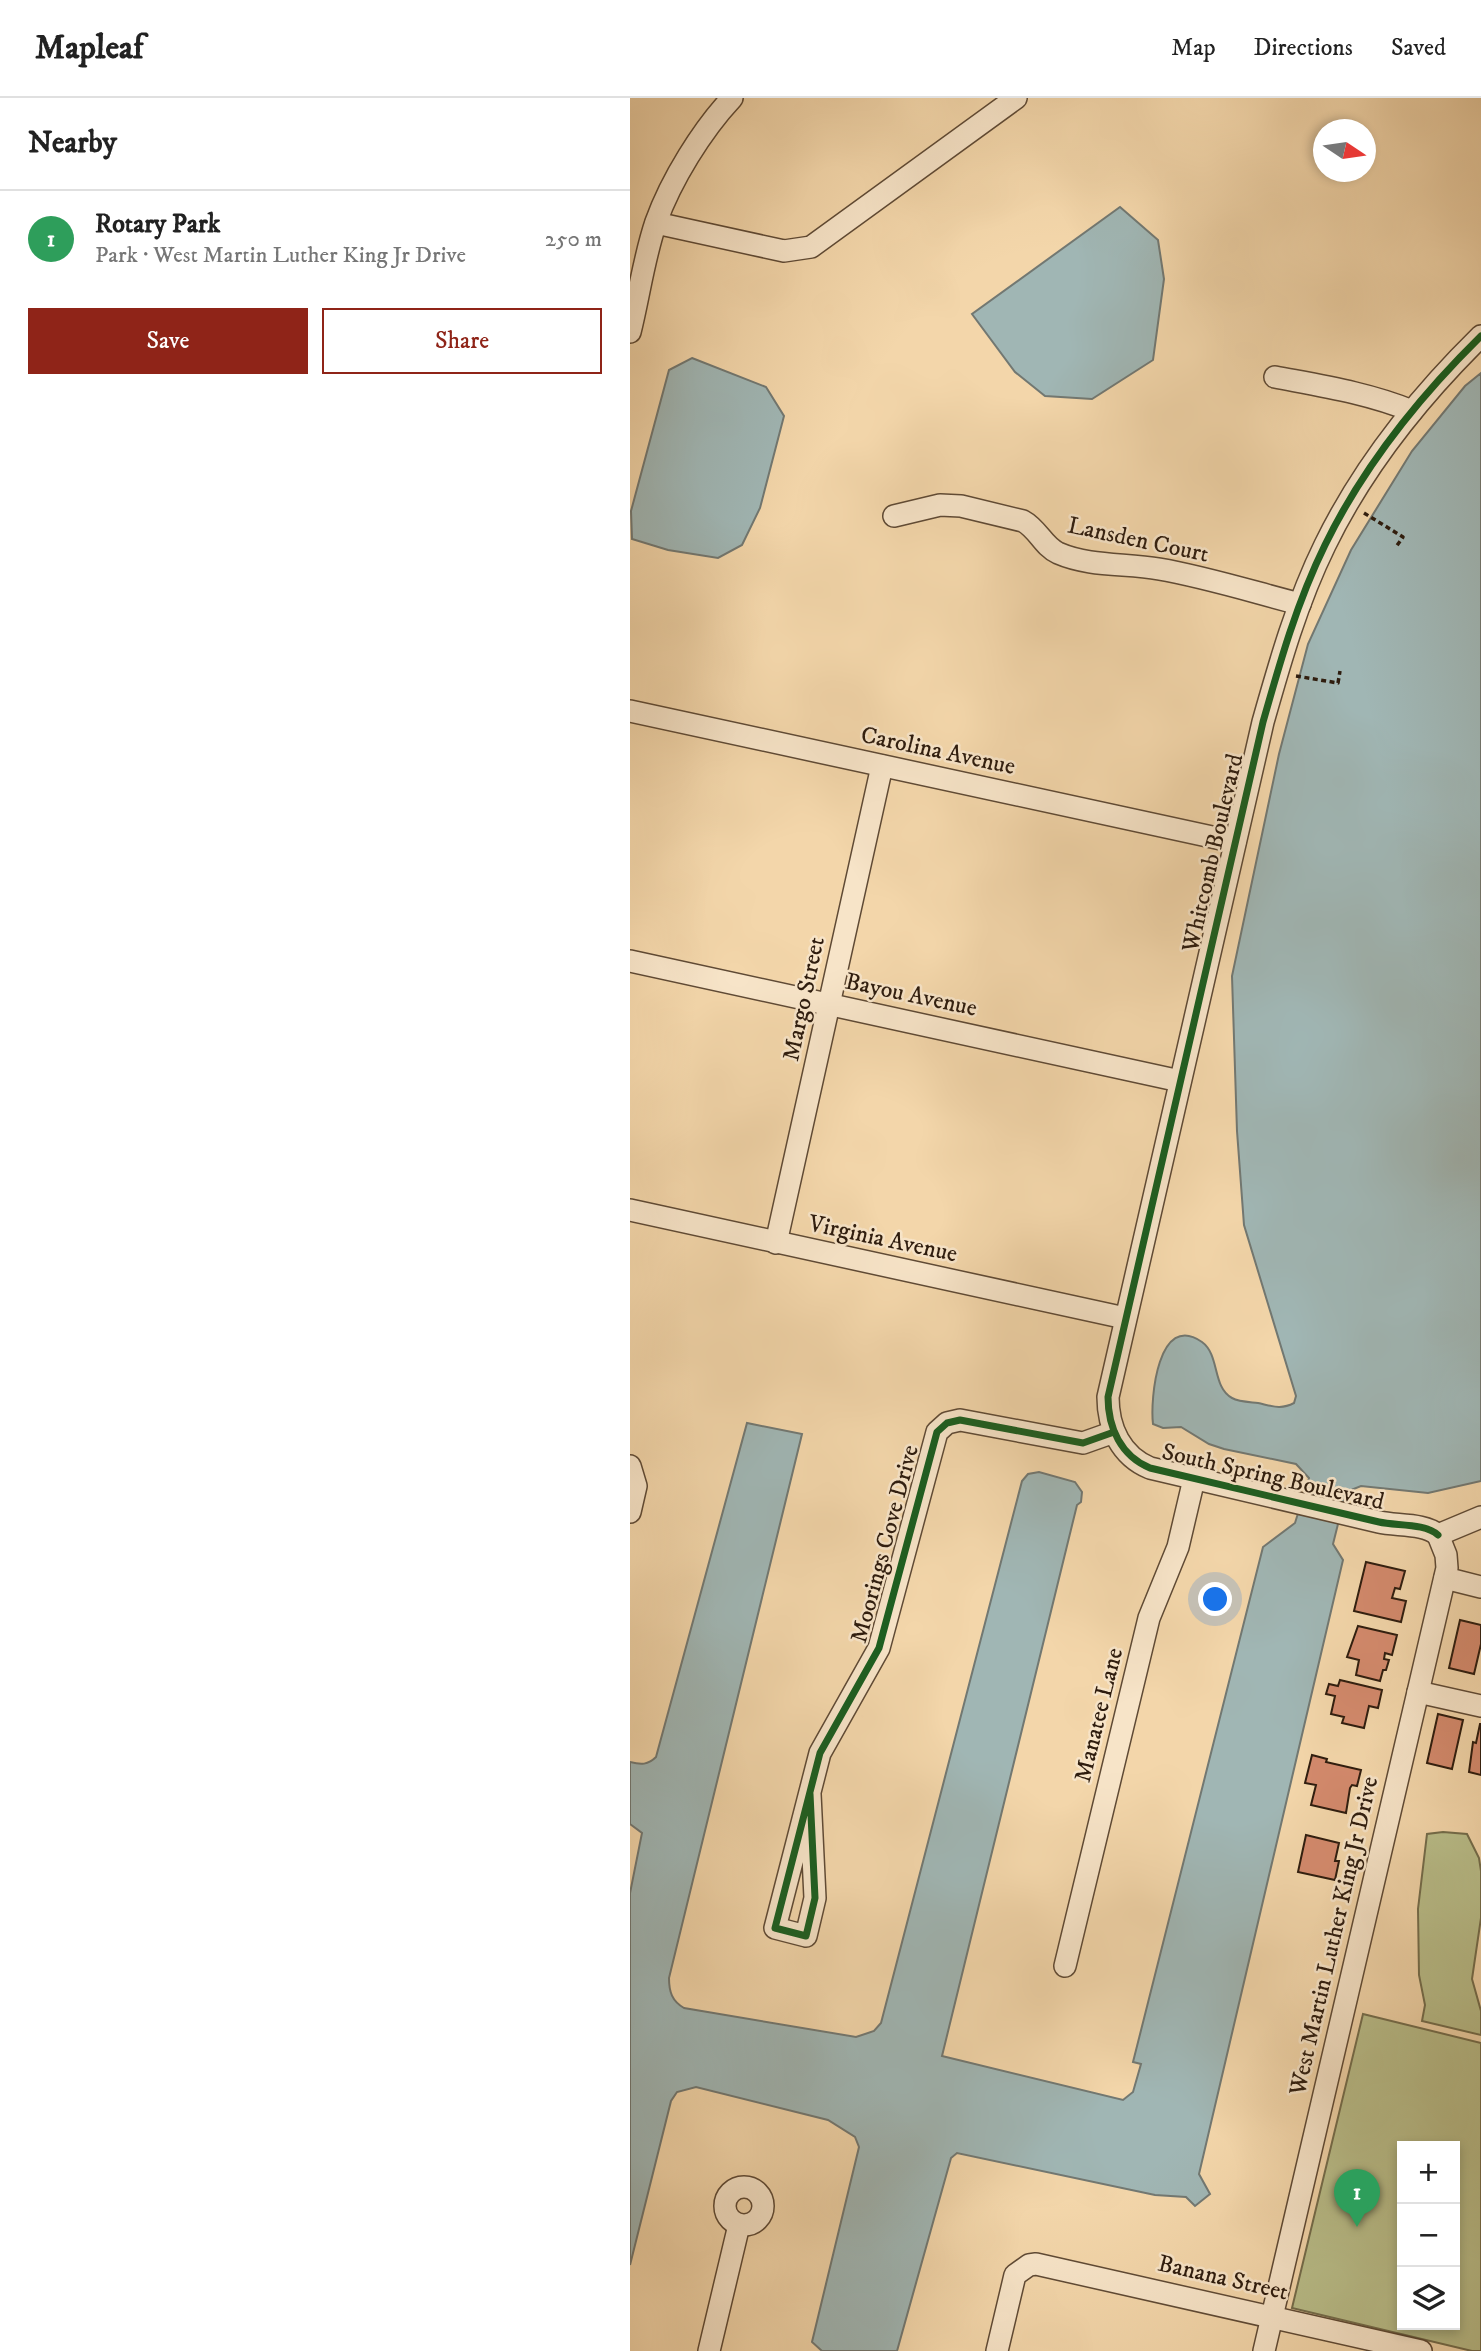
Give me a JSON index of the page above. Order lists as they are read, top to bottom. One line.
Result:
{"streets":{"street":["Lansden Court","Carolina Avenue","Whitcomb Boulevard","Bayou Avenue","Margo Street","Virginia Avenue","South Spring Boulevard","Moorings Cove Drive","Manatee Lane","West Martin Luther King Jr Drive","Banana Street"]},"crossings":[["Lansden Court","Whitcomb Boulevard"],["Carolina Avenue","Whitcomb Boulevard"],["Carolina Avenue","Margo Street"],["Whitcomb Boulevard","Bayou Avenue"],["Whitcomb Boulevard","Virginia Avenue"],["Whitcomb Boulevard","South Spring Boulevard"],["Whitcomb Boulevard","Moorings Cove Drive"],["Bayou Avenue","Margo Street"],["Margo Street","Virginia Avenue"],["South Spring Boulevard","Moorings Cove Drive"],["South Spring Boulevard","Manatee Lane"],["South Spring Boulevard","West Martin Luther King Jr Drive"],["West Martin Luther King Jr Drive","Banana Street"]],"north":"right","page":{"header":"Mapleaf","nav":["Map","Directions","Saved"],"heading":"Nearby","list":[{"mark":"1","name":"Rotary Park","note":"Park · West Martin Luther King Jr Drive","value":"250 m"}],"buttons":["Save","Share"],"map_buttons":["+","−"],"pins":"1"}}
